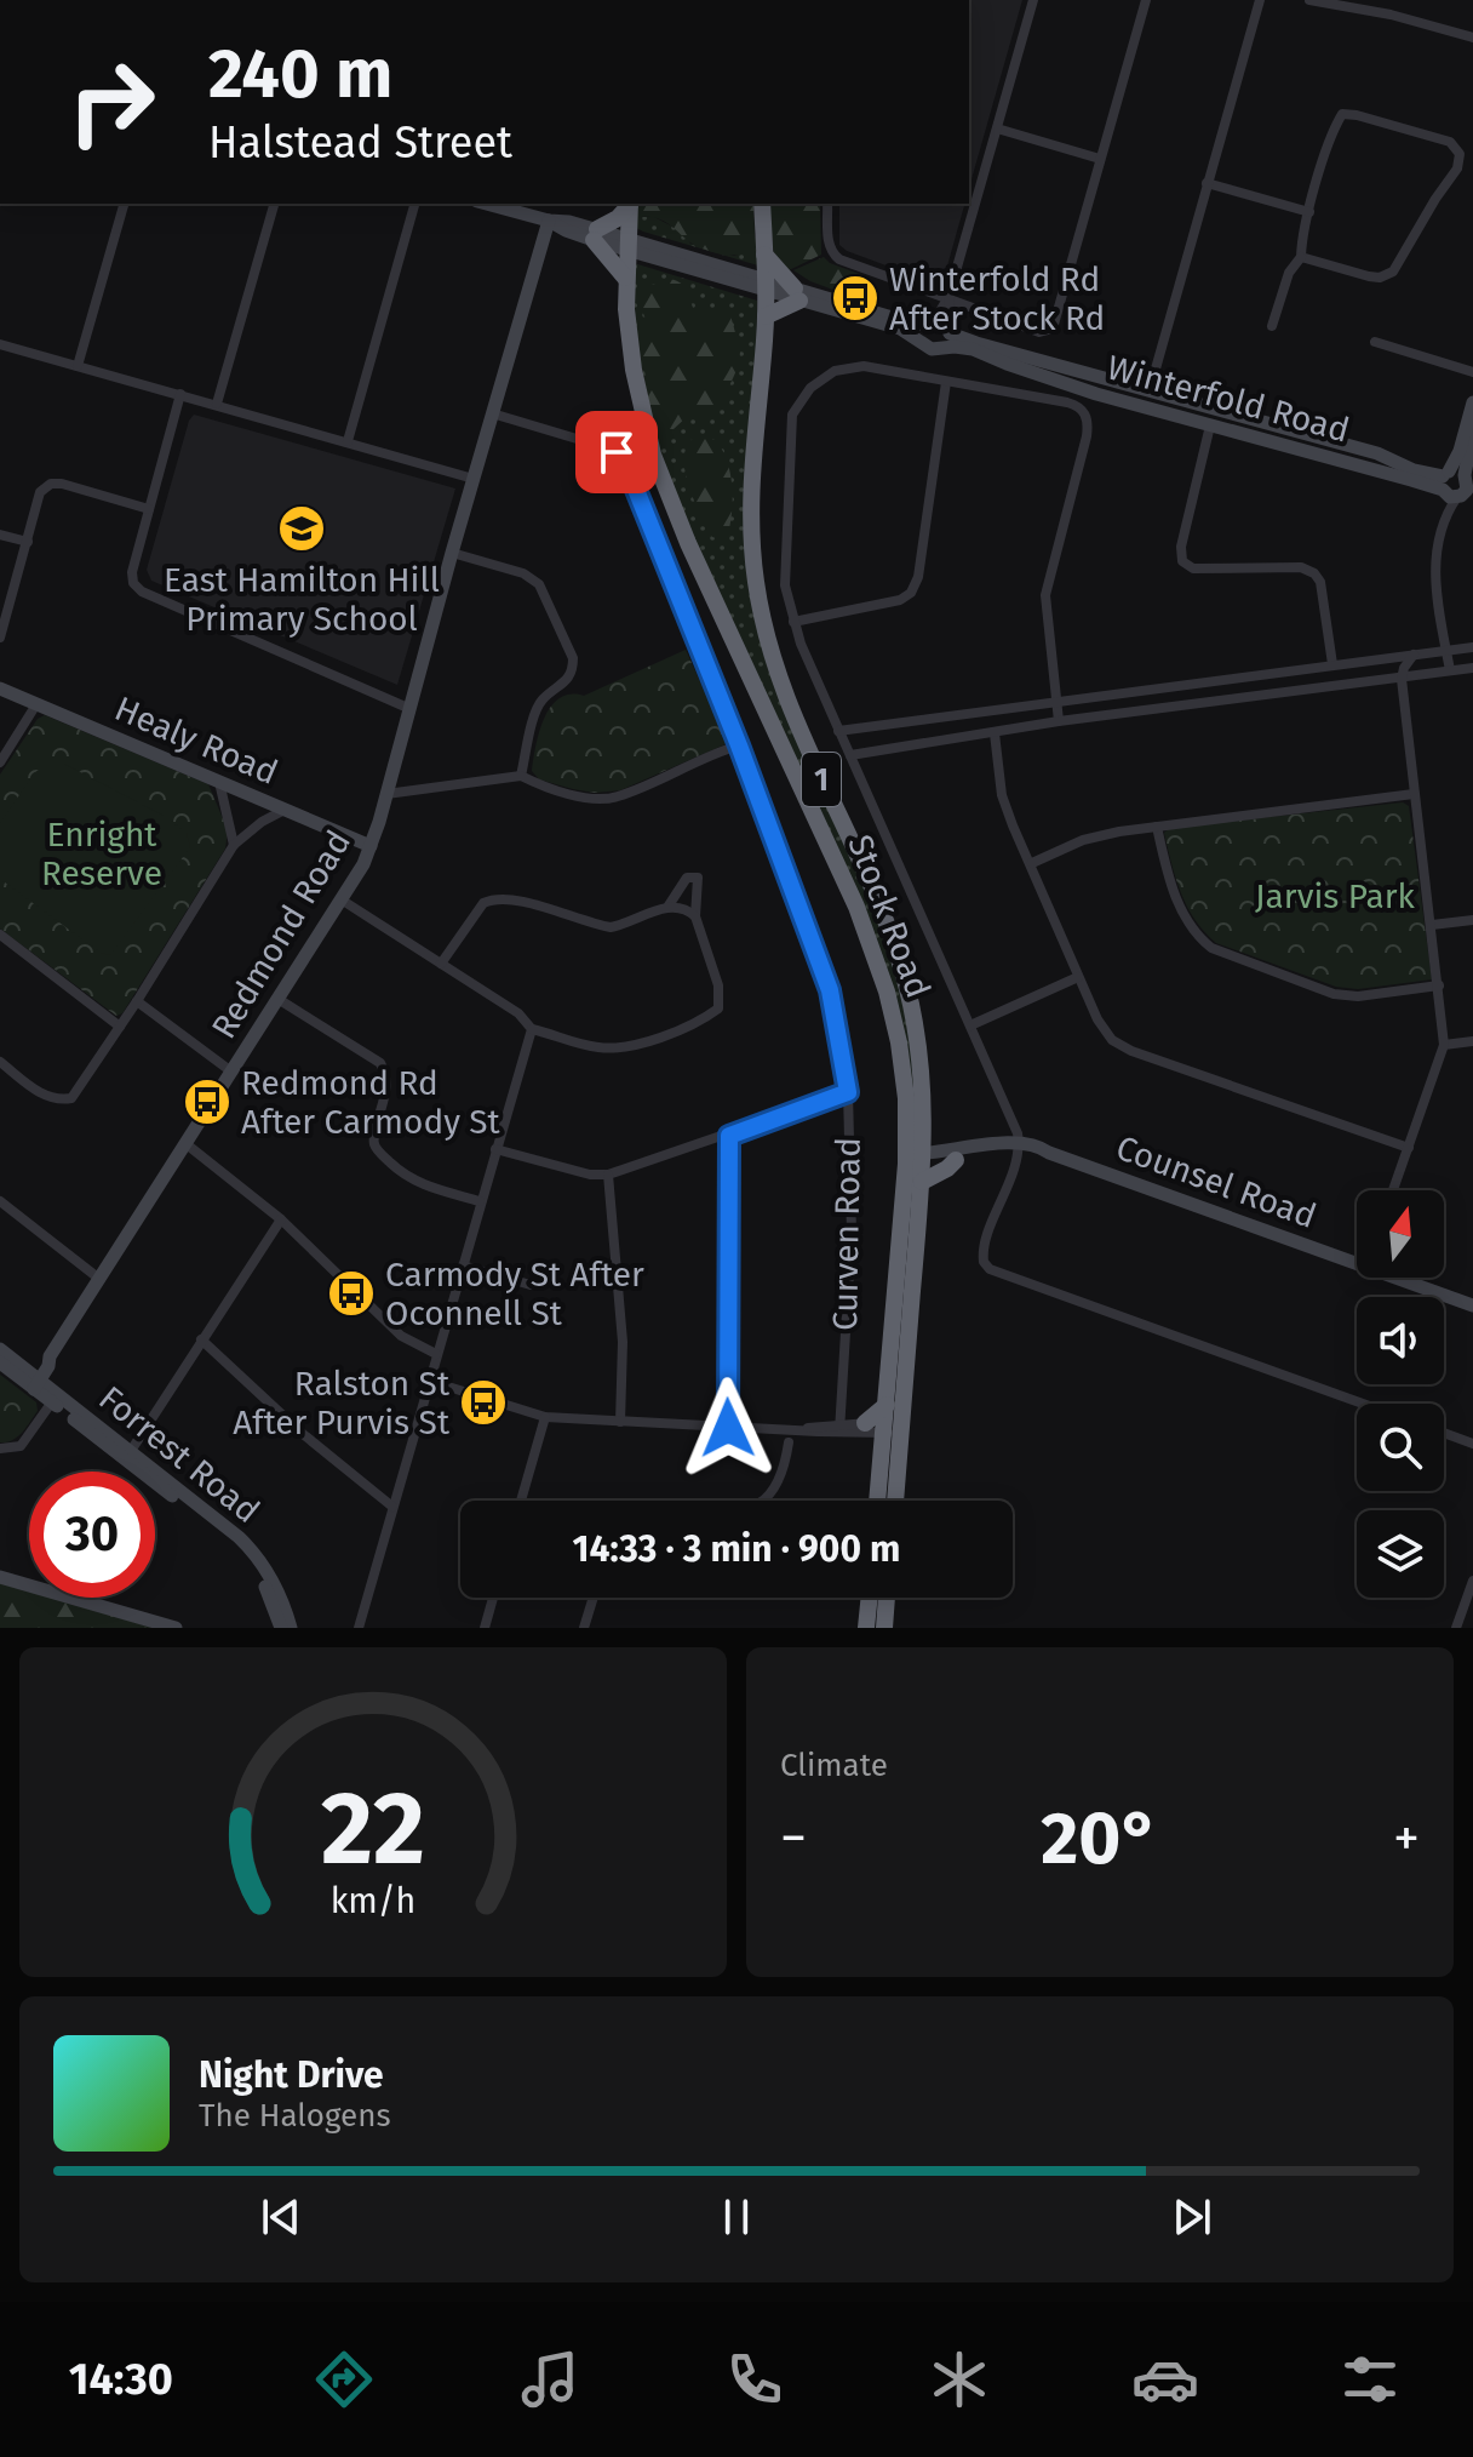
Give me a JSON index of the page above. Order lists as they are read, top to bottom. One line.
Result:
{"streets":{"highway":["1","Stock Road"],"street":["Winterfold Road","Healy Road","Redmond Road","Counsel Road","Curven Road","Forrest Road"]},"crossings":[["Winterfold Road","Stock Road"],["Winterfold Road","Redmond Road"],["Healy Road","Redmond Road"],["Stock Road","Counsel Road"],["Redmond Road","Curven Road"],["Redmond Road","Forrest Road"]],"parks":["Enright Reserve","Jarvis Park"],"places":{"bus stop":["Winterfold Rd After Stock Rd","Redmond Rd After Carmody St","Carmody St After Oconnell St","Ralston St After Purvis St"],"school or university":["East Hamilton Hill Primary School"]},"north":"top","page":{"turn":["240 m","Halstead Street"],"limit":"30","trip":"14:33 · 3 min · 900 m","tile":"Climate","heat":["−","20°","+"],"song":["Night Drive","The Halogens"],"tabs":"14:30","gauge":["22","km/h"]}}
